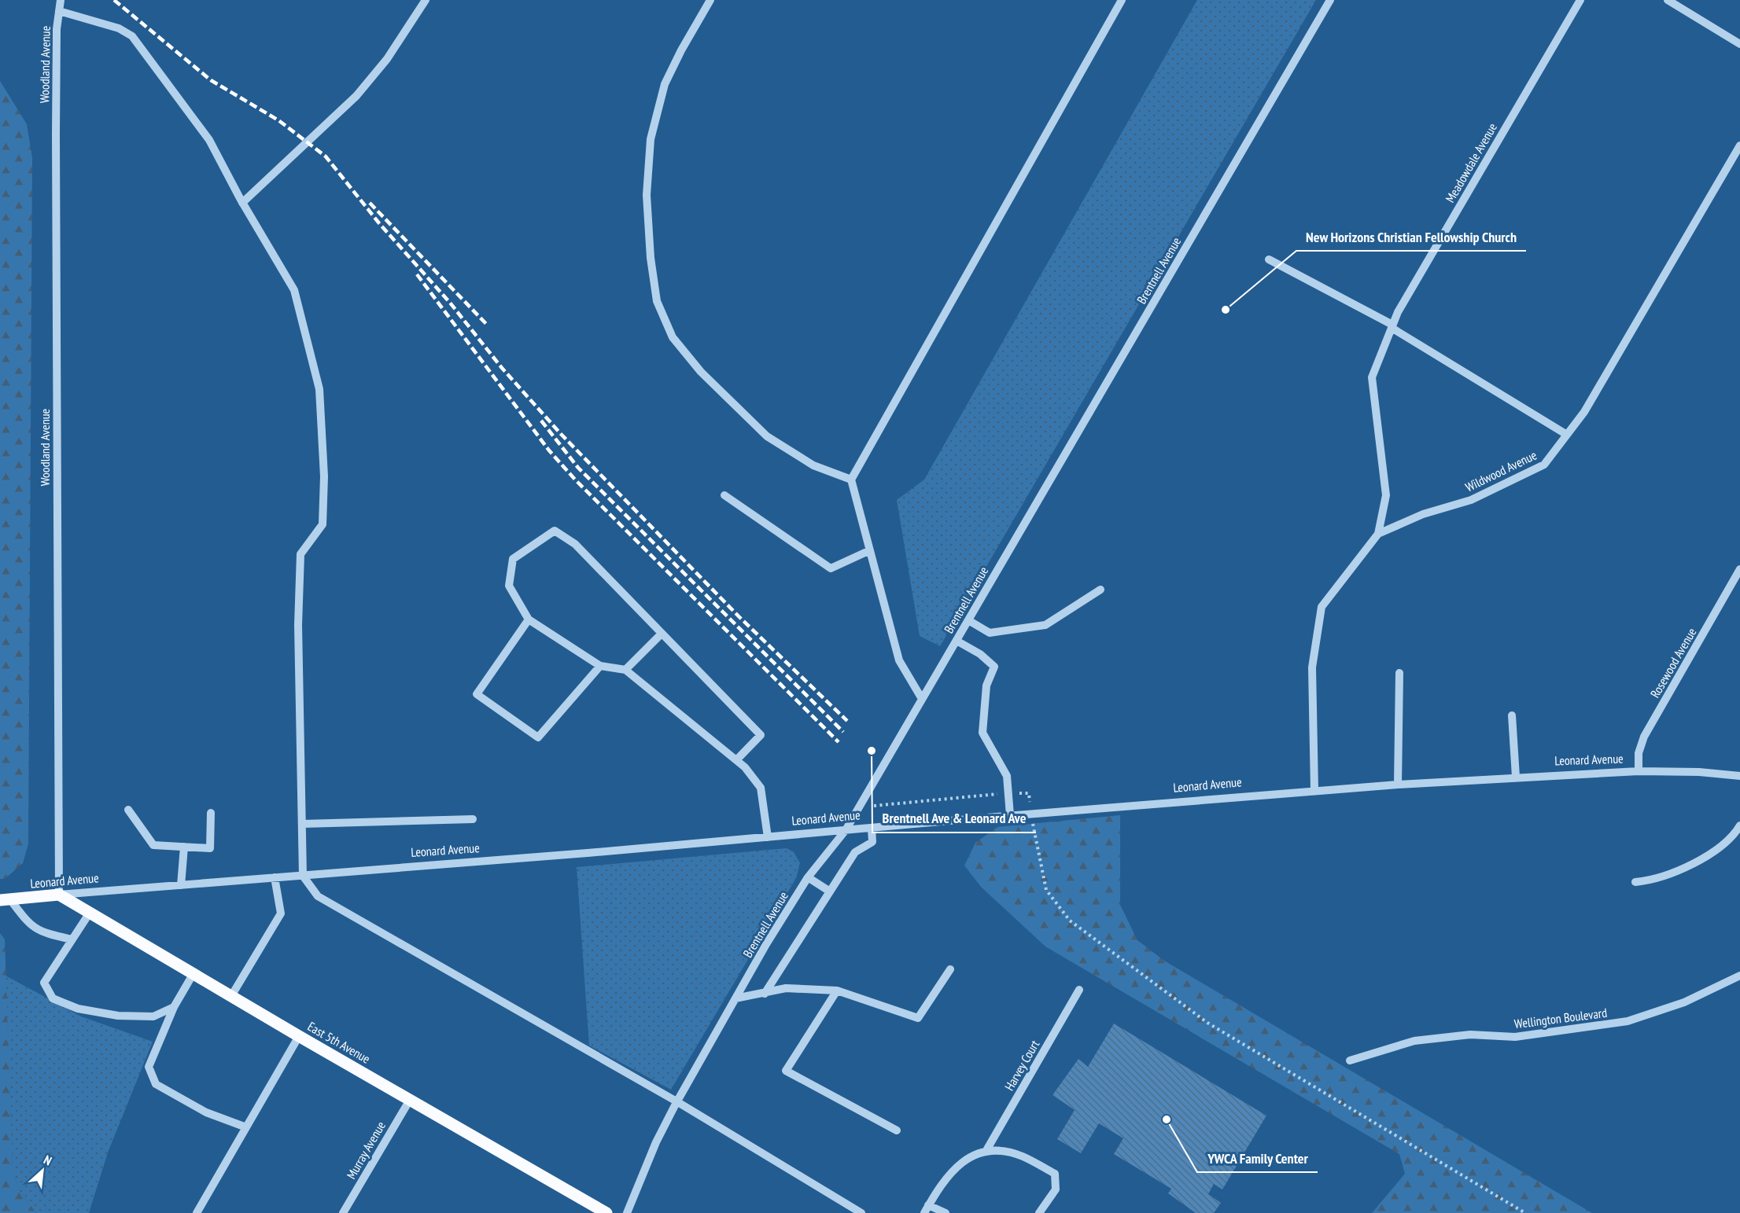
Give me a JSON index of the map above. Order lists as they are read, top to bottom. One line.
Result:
{"streets":{"main road":["Leonard Avenue","East 5th Avenue"],"street":["Woodland Avenue","Meadowdale Avenue","Brentnell Avenue","Wildwood Avenue","Rosewood Avenue","Wellington Boulevard","Harvey Court","Murray Avenue"]},"crossings":[["Woodland Avenue","Leonard Avenue"],["Woodland Avenue","East 5th Avenue"],["Meadowdale Avenue","Wildwood Avenue"],["Brentnell Avenue","Leonard Avenue"],["Wildwood Avenue","Leonard Avenue"],["Rosewood Avenue","Leonard Avenue"],["Leonard Avenue","East 5th Avenue"],["East 5th Avenue","Murray Avenue"]],"places":["New Horizons Christian Fellowship Church","Brentnell Ave & Leonard Ave","YWCA Family Center"],"north":"top right"}
